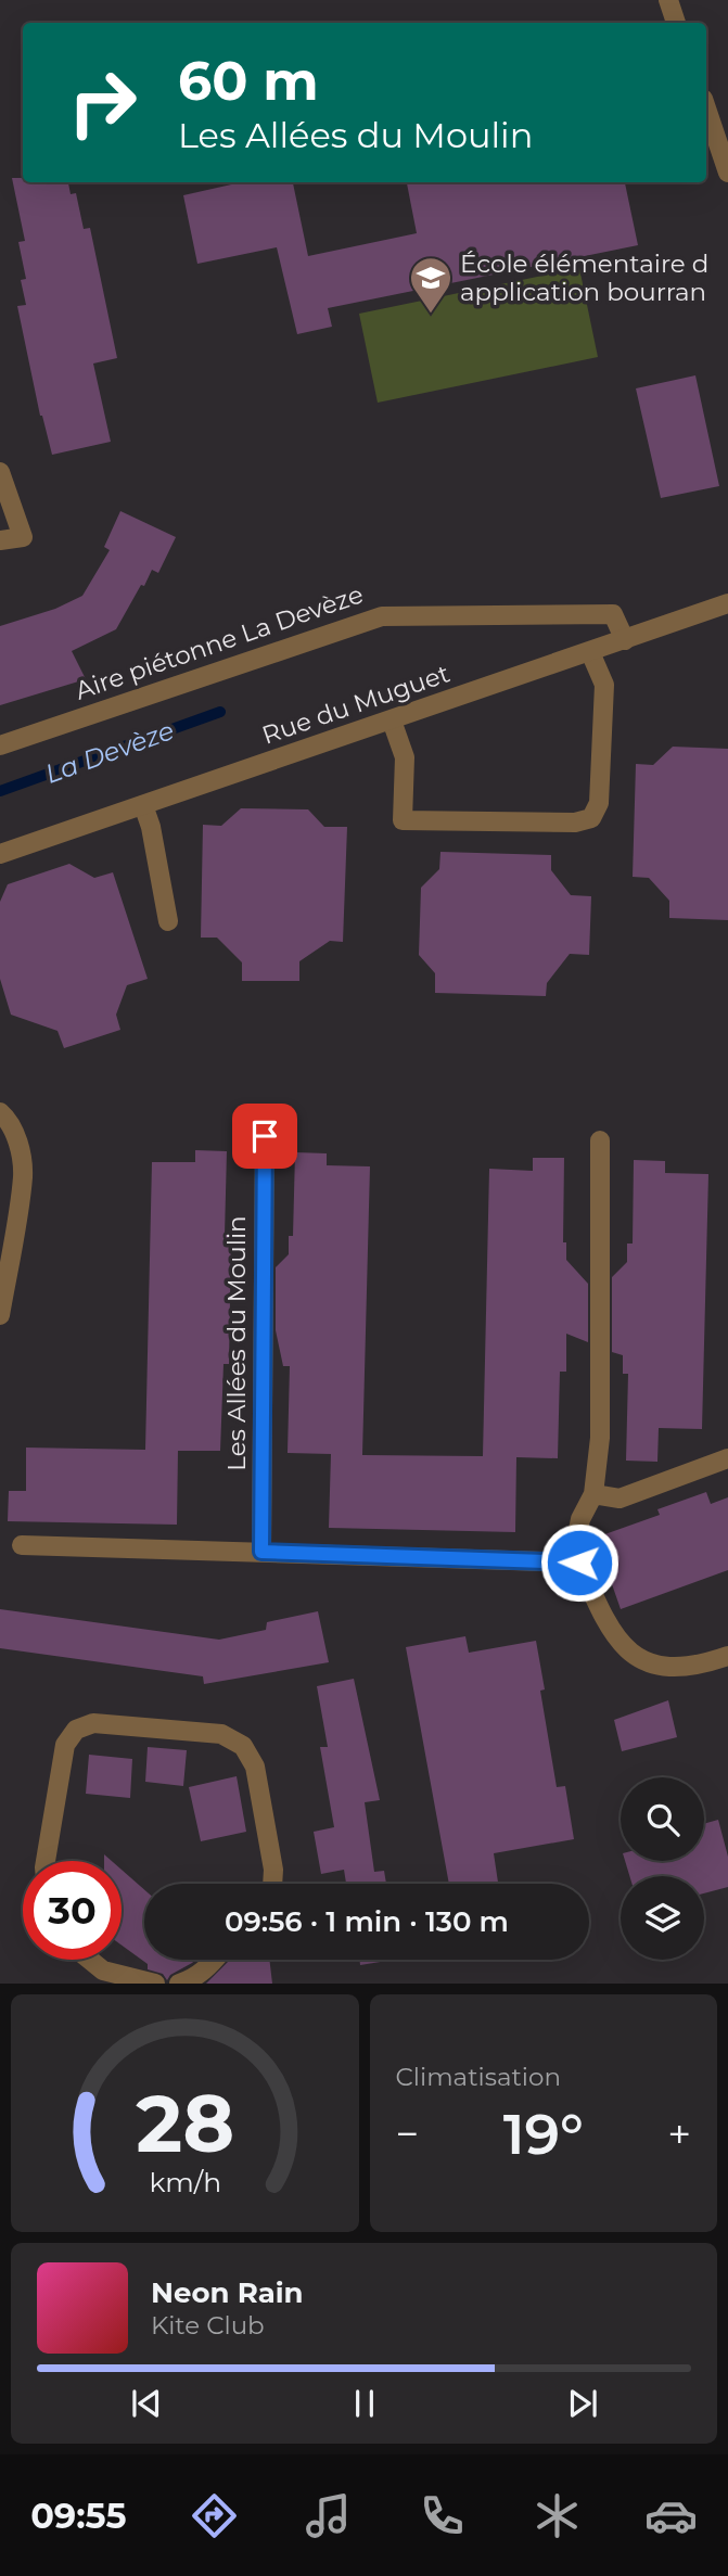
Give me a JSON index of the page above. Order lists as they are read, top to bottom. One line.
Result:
{"streets":{"street":["Aire piétonne La Devèze","Rue du Muguet","Les Allées du Moulin"]},"crossings":[["Aire piétonne La Devèze","Rue du Muguet"]],"water":["La Devèze"],"places":{"school or university":["École élémentaire d application bourran"]},"page":{"turn":["60 m","Les Allées du Moulin"],"limit":"30","trip":"09:56 · 1 min · 130 m","tile":"Climatisation","heat":["−","19°","+"],"song":["Neon Rain","Kite Club"],"tabs":"09:55","gauge":["28","km/h"]}}
